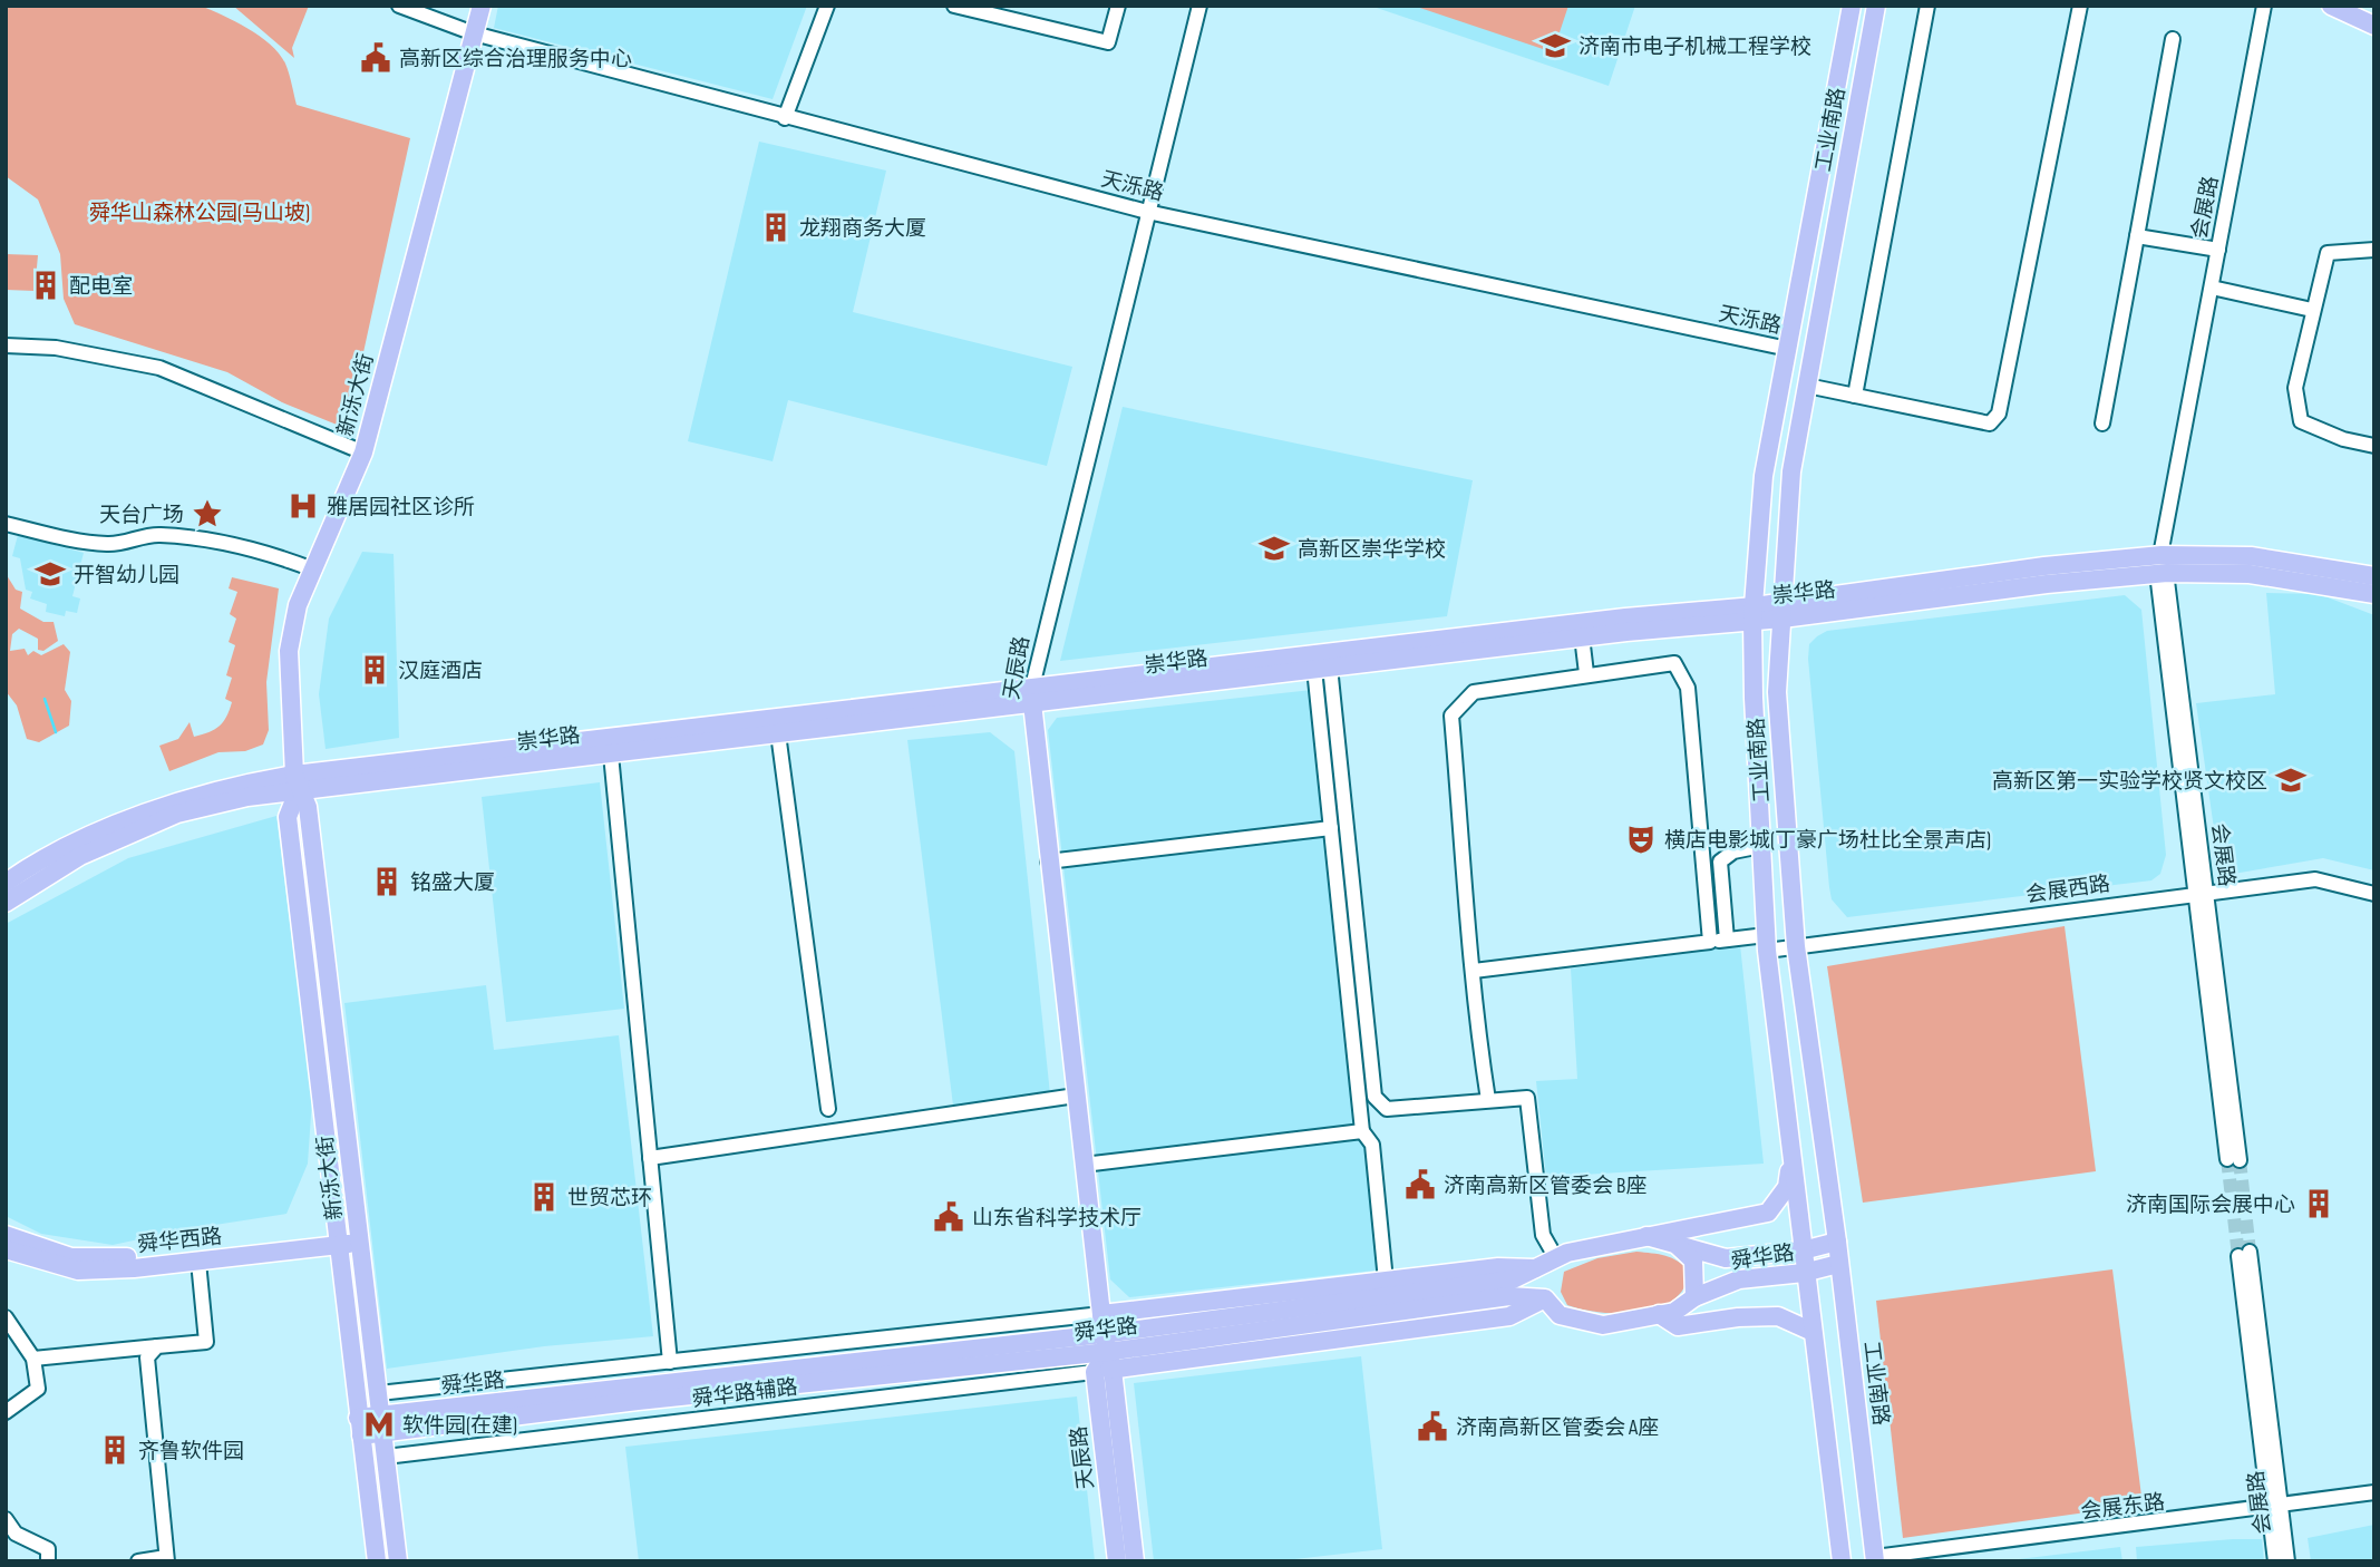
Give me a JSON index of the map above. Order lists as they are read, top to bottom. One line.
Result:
{"streets":{"main road":["工业南路","新泺大街","崇华路","天辰路","舜华西路","舜华路"],"street":["天泺路","会展路","会展西路","舜华路辅路","会展东路"]},"crossings":[["工业南路","天泺路"],["工业南路","崇华路"],["工业南路","会展西路"],["工业南路","舜华路"],["工业南路","会展东路"],["天泺路","新泺大街"],["天泺路","天辰路"],["会展路","崇华路"],["会展路","会展西路"],["会展路","会展东路"],["新泺大街","崇华路"],["新泺大街","舜华西路"],["新泺大街","舜华路"],["新泺大街","舜华路辅路"],["崇华路","天辰路"],["天辰路","舜华路"],["天辰路","舜华路辅路"],["舜华路","舜华路辅路"]],"parks":["舜华山森林公园(马山坡)"],"places":{"school or university":["济南市电子机械工程学校","高新区崇华学校","开智幼儿园","高新区第一实验学校贤文校区"],"public building":["高新区综合治理服务中心","济南高新区管委会 B座","山东省科学技术厅","济南高新区管委会 A座"],"building":["龙翔商务大厦","配电室","汉庭酒店","铭盛大厦","世贸芯环","济南国际会展中心","齐鲁软件园"],"hospital":["雅居园社区诊所"],"place":["天台广场"],"theatre":["横店电影城(丁豪广场杜比全景声店)"],"metro station":["软件园(在建)"]}}
